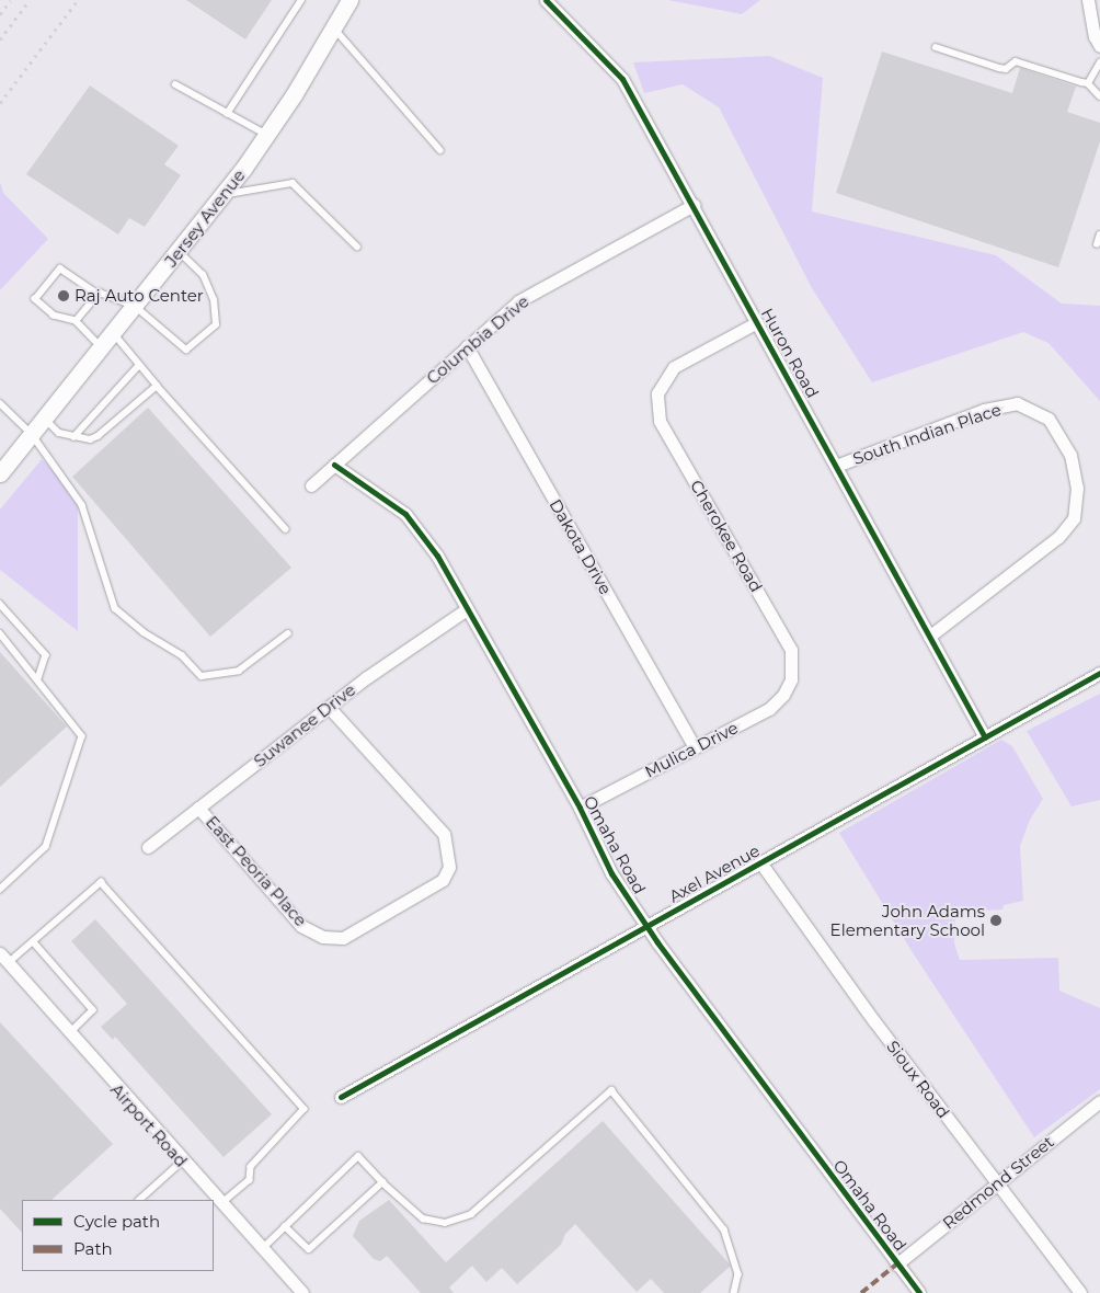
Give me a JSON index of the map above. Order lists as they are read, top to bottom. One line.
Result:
{"streets":{"main road":["Jersey Avenue"],"street":["Columbia Drive","Huron Road","South Indian Place","Cherokee Road","Dakota Drive","Suwanee Drive","Mulica Drive","Omaha Road","East Peoria Place","Axel Avenue","Sioux Road","Airport Road","Redmond Street"]},"crossings":[["Columbia Drive","Huron Road"],["Columbia Drive","Dakota Drive"],["Columbia Drive","Omaha Road"],["Huron Road","South Indian Place"],["Huron Road","Cherokee Road"],["Huron Road","Axel Avenue"],["Cherokee Road","Mulica Drive"],["Dakota Drive","Mulica Drive"],["Suwanee Drive","Omaha Road"],["Suwanee Drive","East Peoria Place"],["Mulica Drive","Omaha Road"],["Omaha Road","Axel Avenue"],["Omaha Road","Redmond Street"],["Axel Avenue","Sioux Road"],["Sioux Road","Redmond Street"]],"places":["Raj Auto Center","John Adams Elementary School"],"legend":["Cycle path","Path"]}
